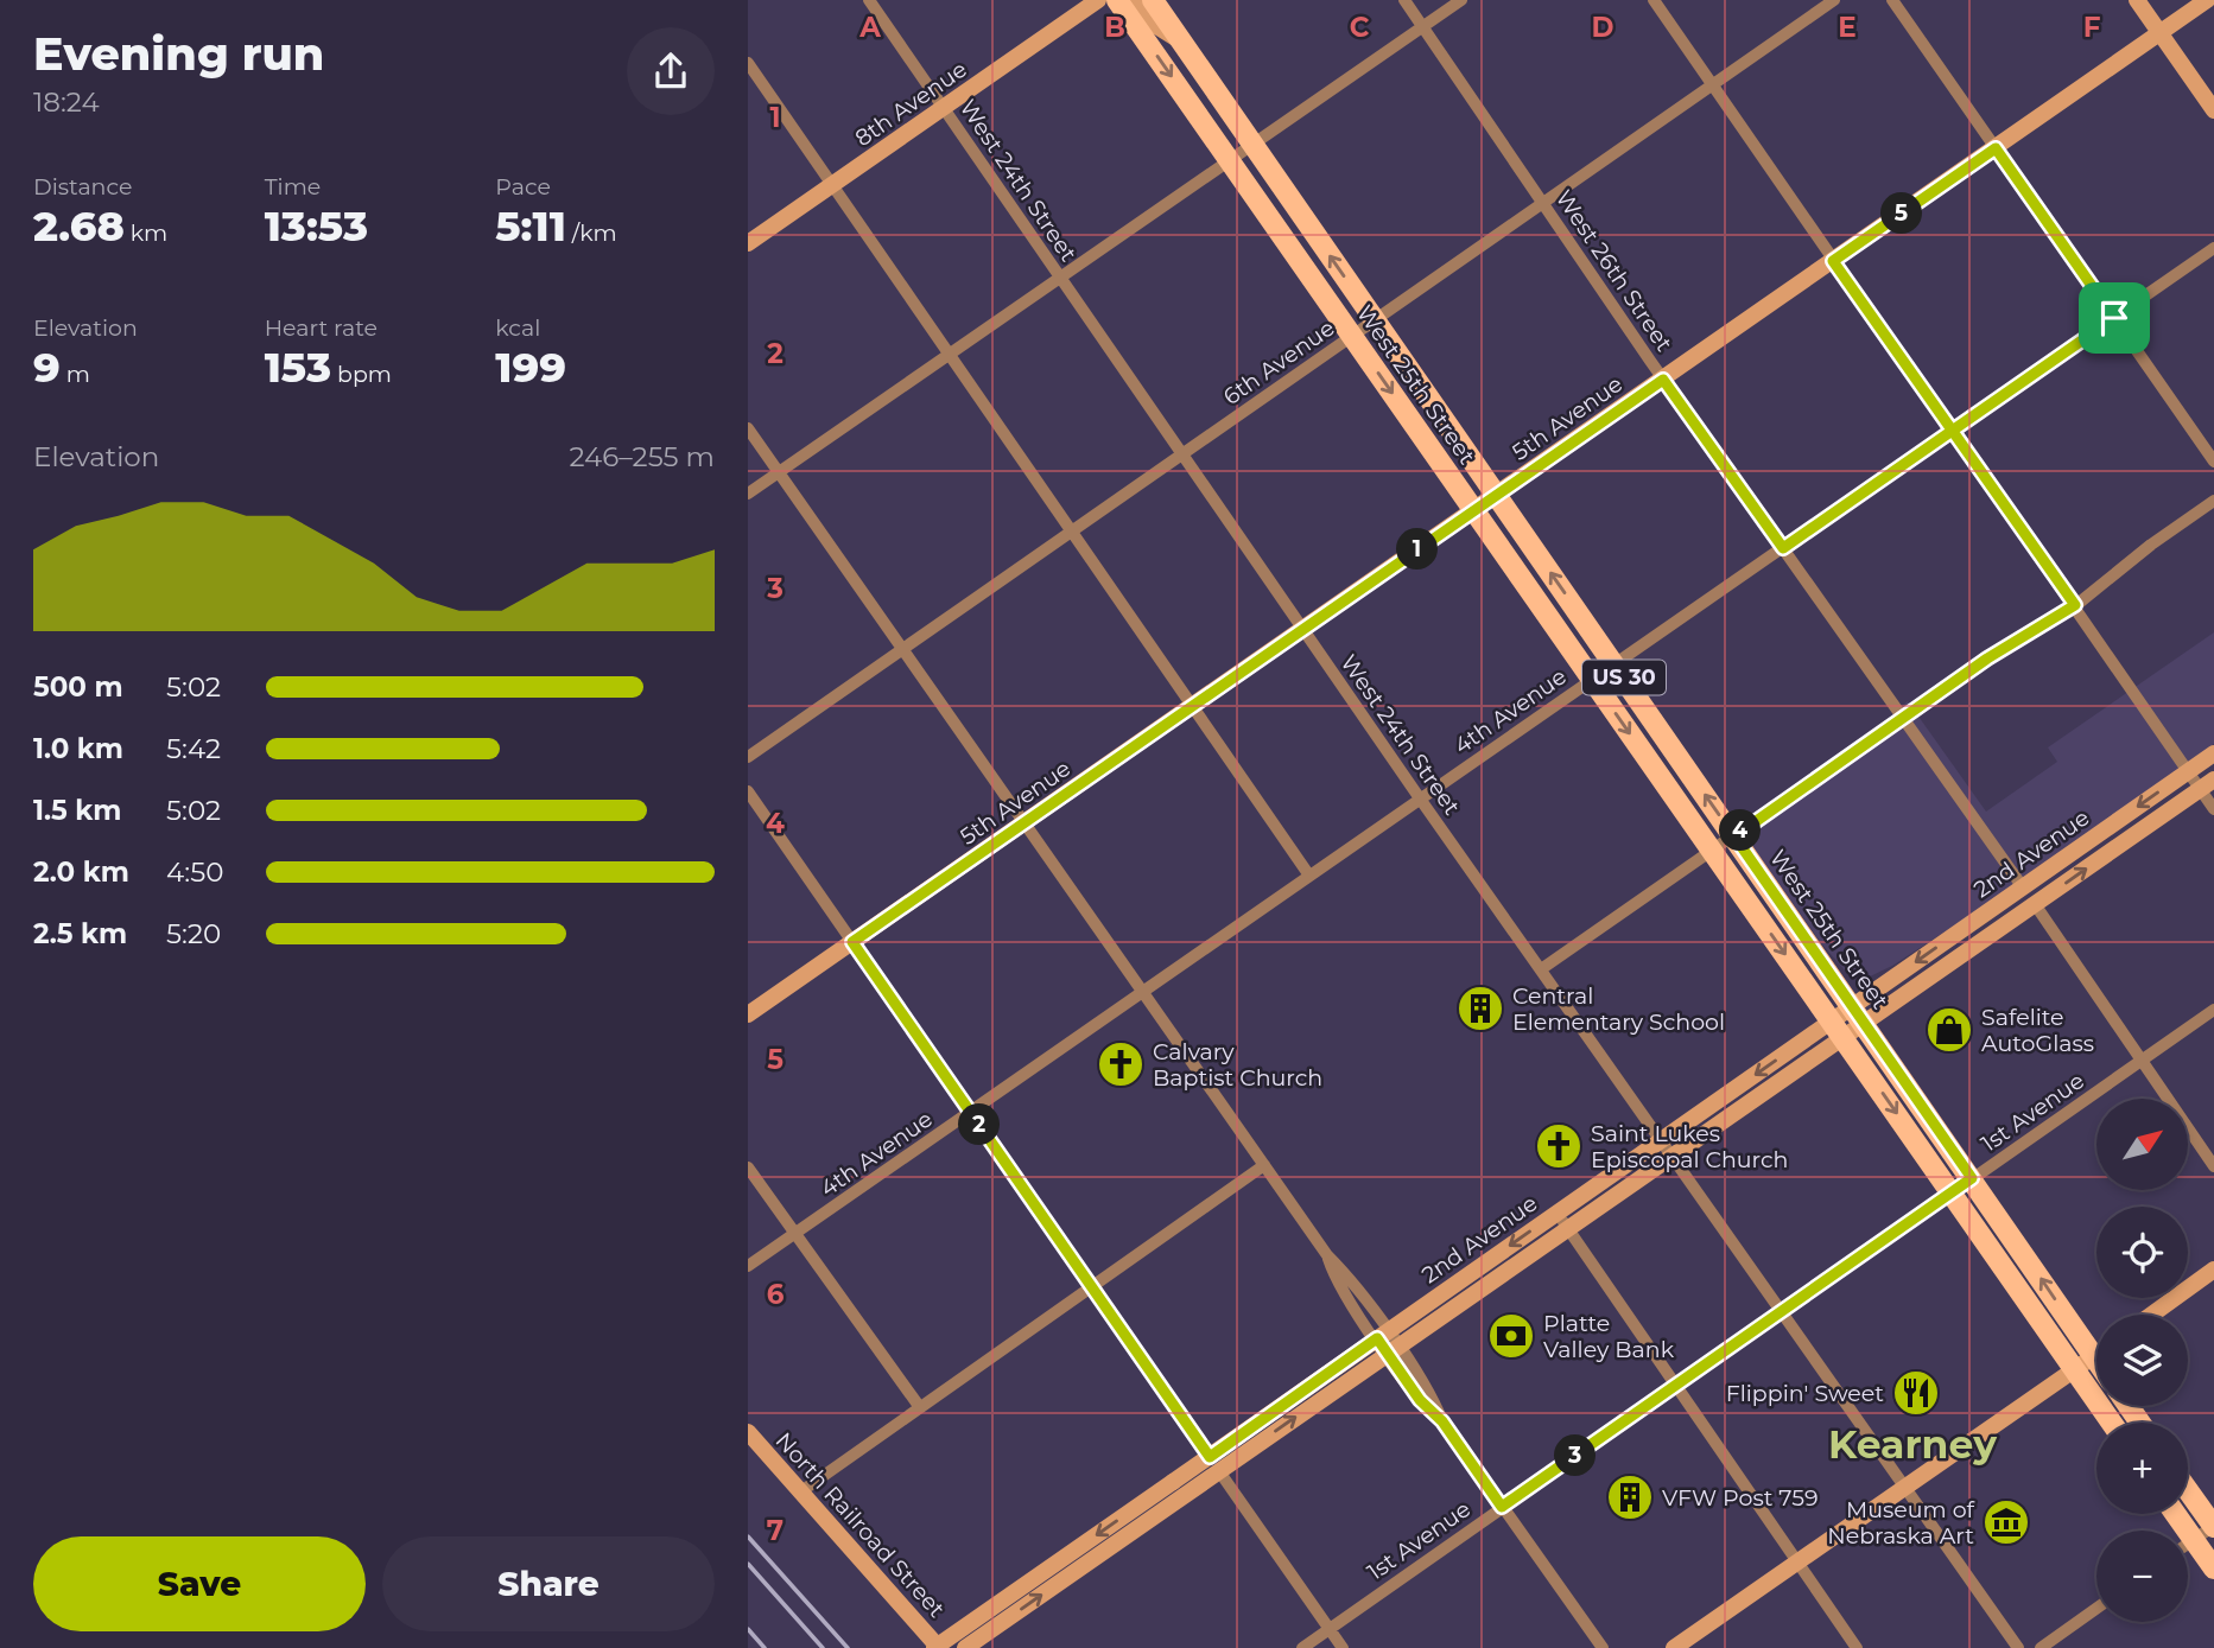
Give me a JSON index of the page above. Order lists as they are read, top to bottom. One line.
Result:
{"streets":{"main road":["8th Avenue","West 25th Street","5th Avenue","US 30","2nd Avenue","North Railroad Street"],"street":["West 24th Street","West 26th Street","6th Avenue","4th Avenue","1st Avenue"]},"crossings":[["8th Avenue","West 24th Street"],["West 24th Street","6th Avenue"],["West 24th Street","5th Avenue"],["West 24th Street","4th Avenue"],["West 24th Street","2nd Avenue"],["West 24th Street","1st Avenue"],["West 26th Street","6th Avenue"],["West 26th Street","5th Avenue"],["West 26th Street","4th Avenue"],["West 26th Street","2nd Avenue"],["6th Avenue","West 25th Street"],["West 25th Street","5th Avenue"],["West 25th Street","US 30"],["West 25th Street","4th Avenue"],["West 25th Street","2nd Avenue"],["West 25th Street","1st Avenue"],["2nd Avenue","North Railroad Street"]],"districts":["Kearney"],"places":{"building":["Central Elementary School","VFW Post 759"],"shop":["Safelite AutoGlass"],"church":["Calvary Baptist Church","Saint Lukes Episcopal Church"],"bank":["Platte Valley Bank"],"restaurant":["Flippin' Sweet"],"museum":["Museum of Nebraska Art"]},"north":"top right","page":{"heading":["Evening run","18:24"],"stats":[["Distance","2.68 km"],["Time","13:53"],["Pace","5:11 /km"],["Elevation","9 m"],["Heart rate","153 bpm"],["kcal","199"]],"pins":["5","1","4","2","3"],"chart":["Elevation","246–255 m"],"list":[{"name":"500 m","note":"5:02"},{"name":"1.0 km","note":"5:42"},{"name":"1.5 km","note":"5:02"},{"name":"2.0 km","note":"4:50"},{"name":"2.5 km","note":"5:20"}],"map_buttons":["+","−"],"buttons":["Save","Share"]},"grid":{"columns":["A","B","C","D","E","F"],"rows":["1","2","3","4","5","6","7"]}}
